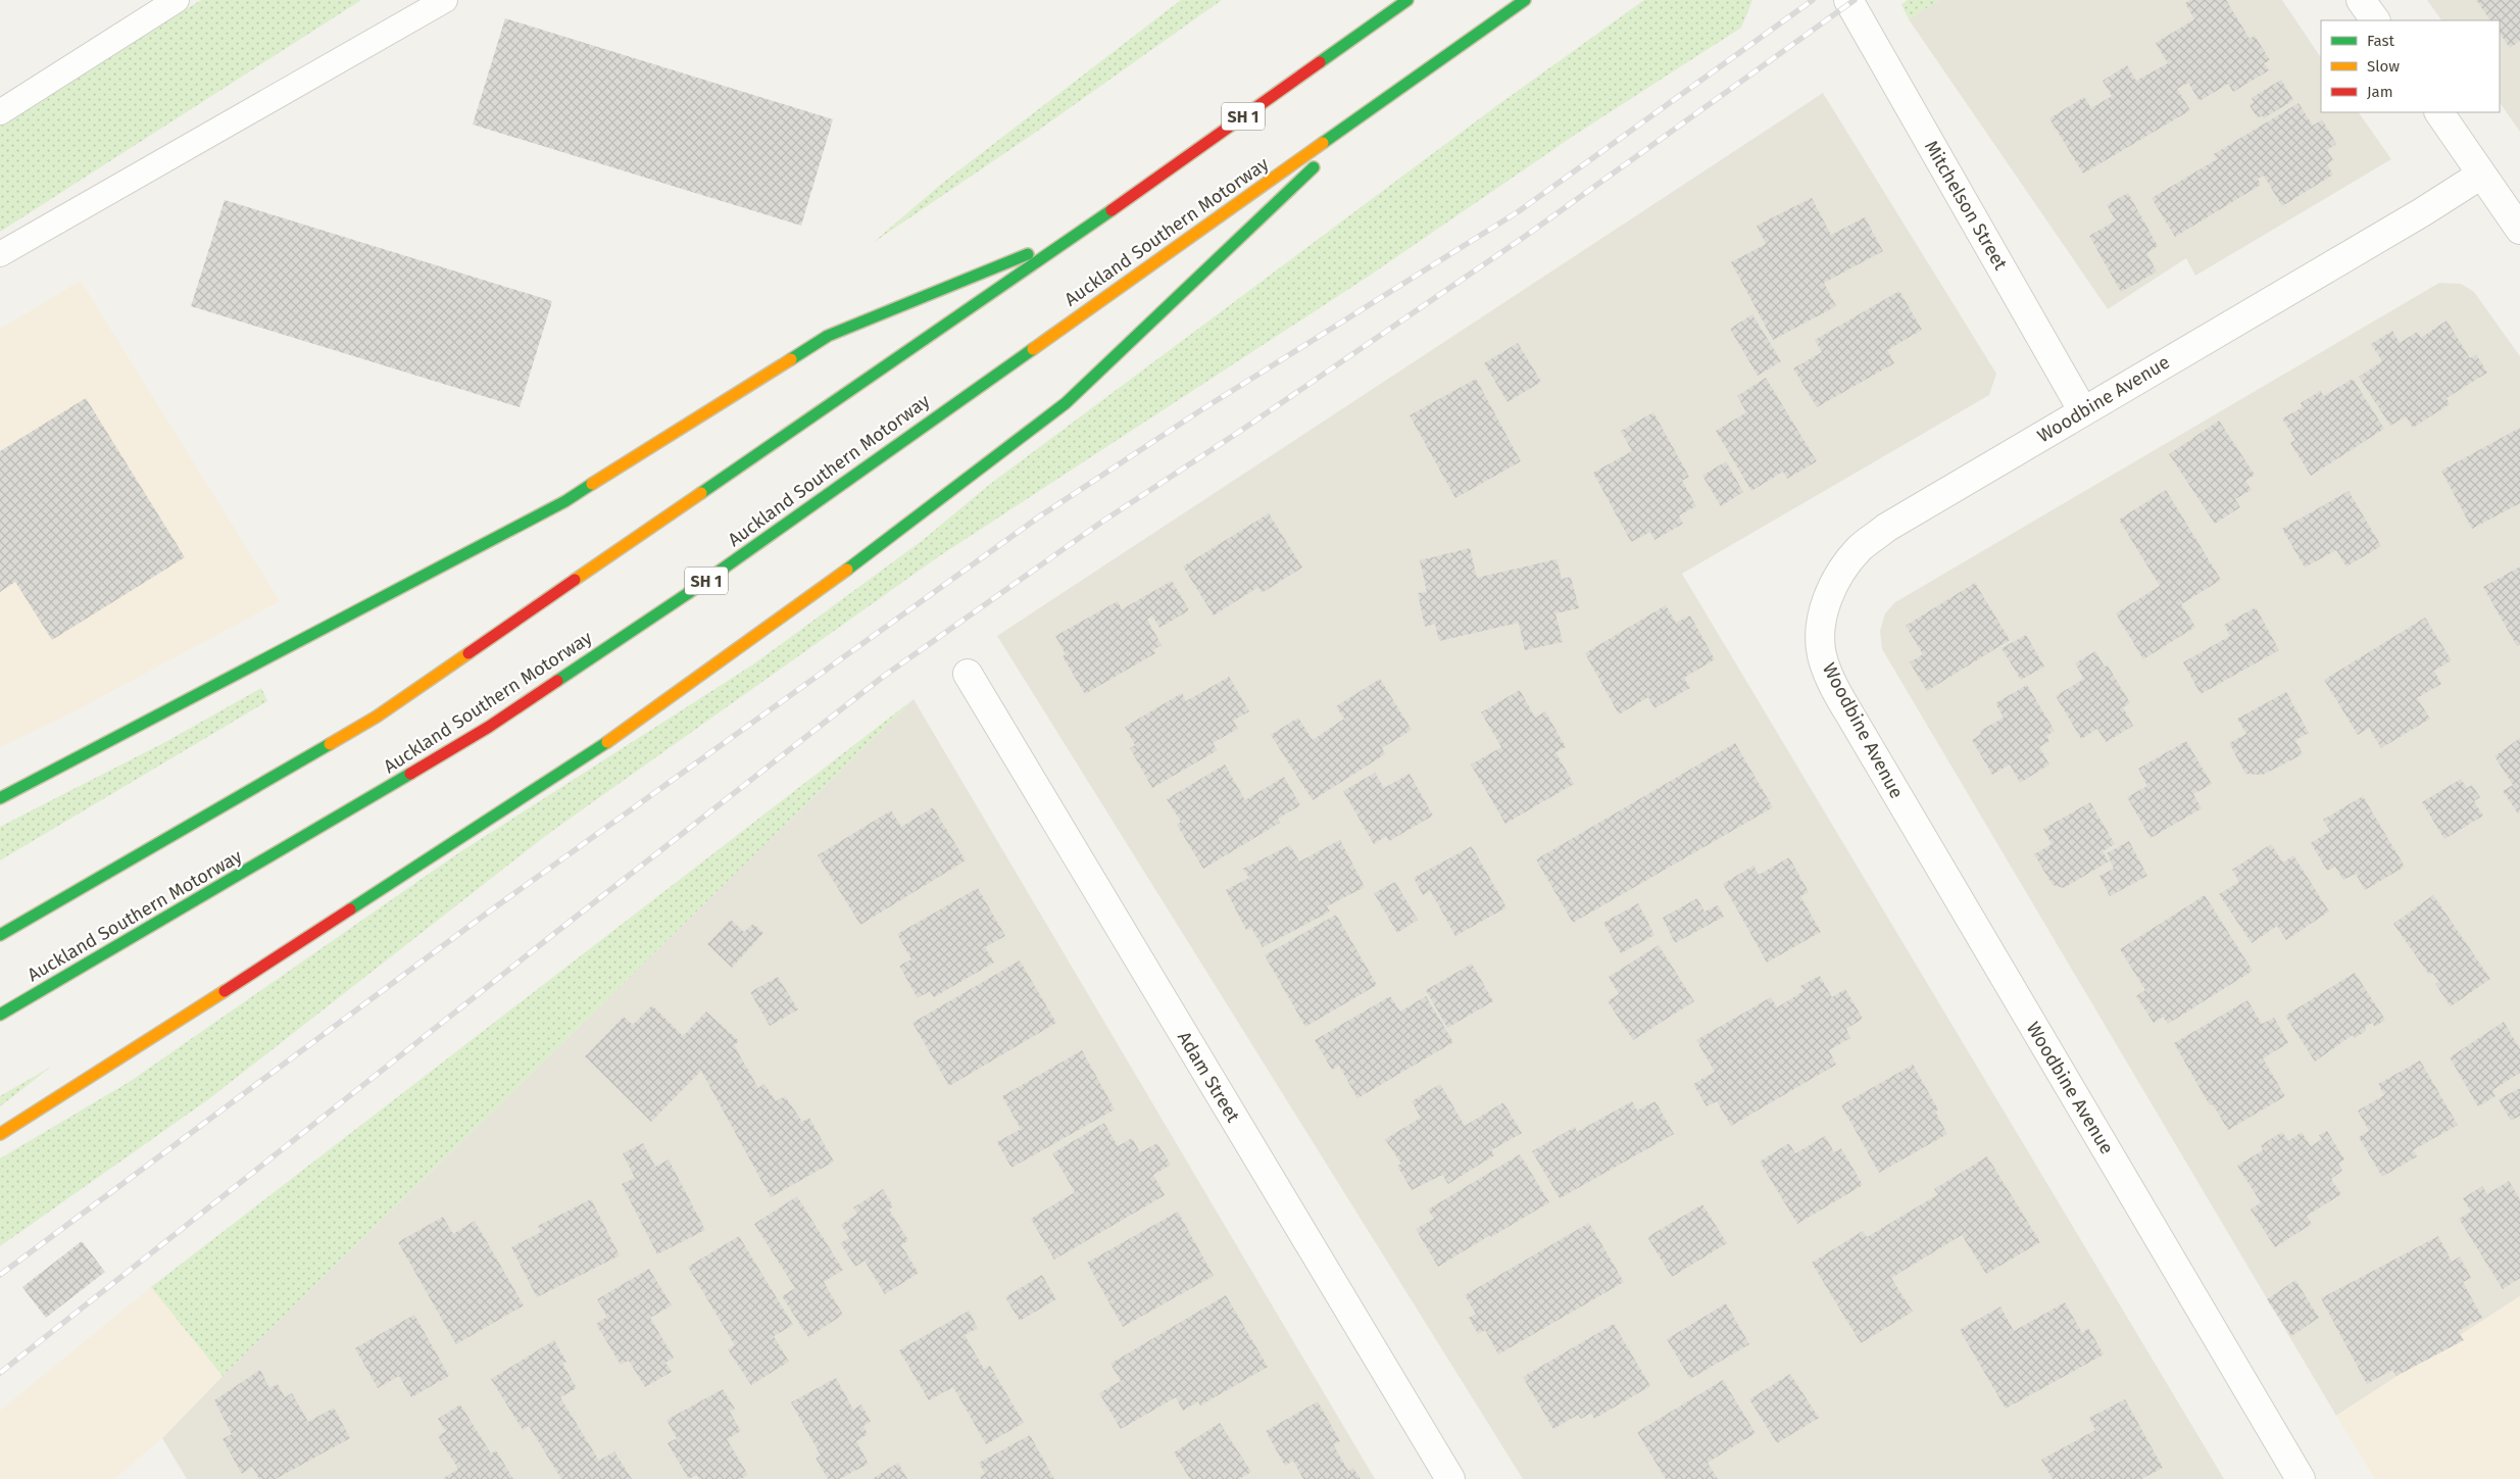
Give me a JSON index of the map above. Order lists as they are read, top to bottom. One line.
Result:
{"streets":{"highway":["SH 1","Auckland Southern Motorway"],"street":["Mitchelson Street","Woodbine Avenue","Adam Street"]},"crossings":[["Mitchelson Street","Woodbine Avenue"]],"legend":["Fast","Slow","Jam"]}
